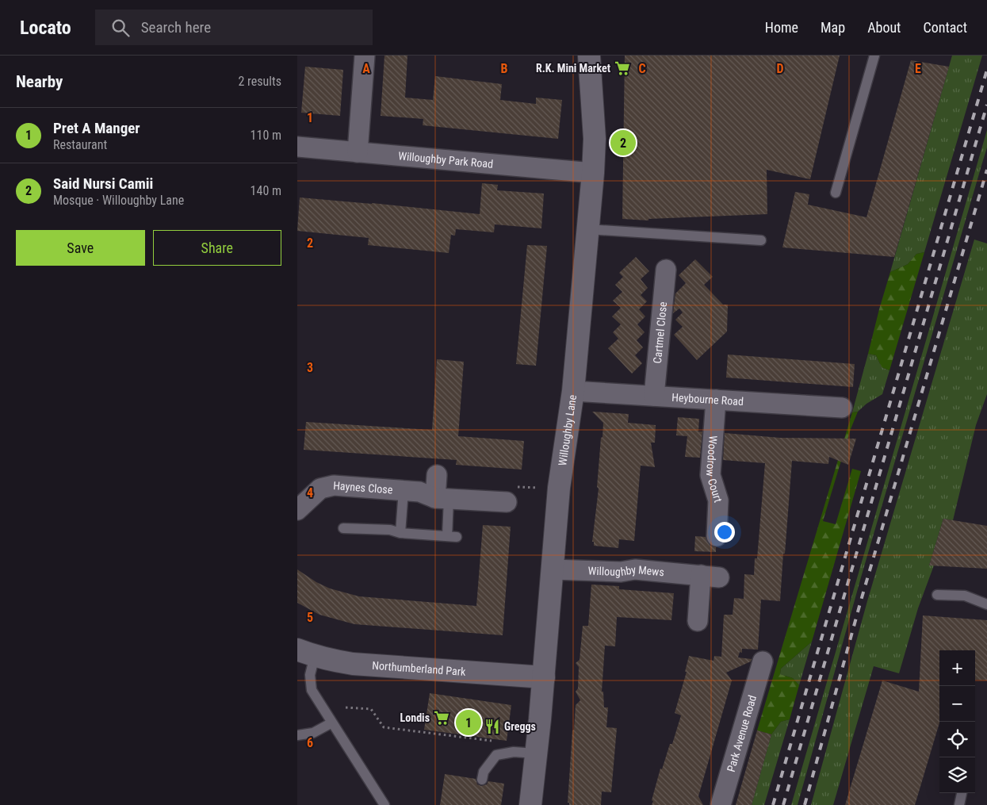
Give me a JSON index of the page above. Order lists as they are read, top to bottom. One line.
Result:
{"streets":{"street":["Willoughby Park Road","Cartmel Close","Heybourne Road","Willoughby Lane","Woodrow Court","Haynes Close","Willoughby Mews","Northumberland Park","Park Avenue Road"]},"crossings":[["Willoughby Park Road","Willoughby Lane"],["Cartmel Close","Heybourne Road"],["Heybourne Road","Willoughby Lane"],["Heybourne Road","Woodrow Court"],["Willoughby Lane","Willoughby Mews"],["Willoughby Lane","Northumberland Park"]],"places":{"supermarket":["R.K. Mini Market","Londis"],"restaurant":["Greggs"]},"page":{"header":"Locato","search":"Search here","nav":["Home","Map","About","Contact"],"heading":["Nearby","2 results"],"list":[{"mark":"1","name":"Pret A Manger","note":"Restaurant","value":"110 m"},{"mark":"2","name":"Said Nursi Camii","note":"Mosque · Willoughby Lane","value":"140 m"}],"pins":["2","1"],"buttons":["Save","Share"],"map_buttons":["+","−"]},"grid":{"columns":["A","B","C","D","E"],"rows":["1","2","3","4","5","6"]}}
